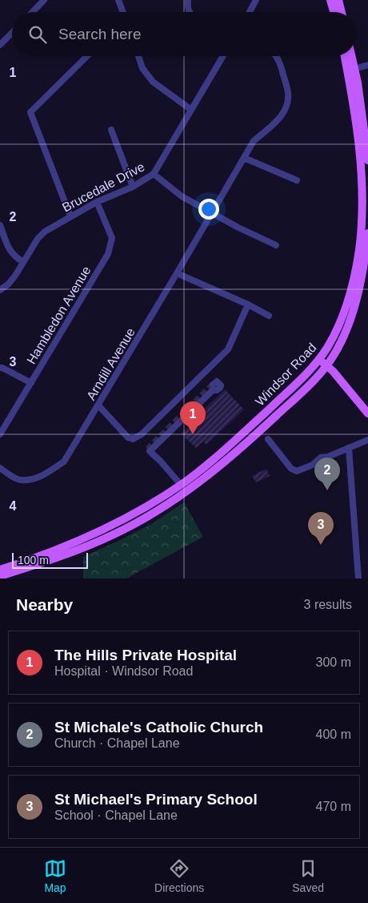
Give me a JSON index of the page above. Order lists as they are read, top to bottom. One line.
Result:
{"streets":{"main road":["Windsor Road"],"street":["Brucedale Drive","Hambledon Avenue","Arndill Avenue"]},"crossings":[["Brucedale Drive","Hambledon Avenue"]],"scale_bar":"100 m","page":{"search":"Search here","pins":["1","2","3"],"scale":"100 m","heading":["Nearby","3 results"],"list":[{"mark":"1","name":"The Hills Private Hospital","note":"Hospital · Windsor Road","value":"300 m"},{"mark":"2","name":"St Michale's Catholic Church","note":"Church · Chapel Lane","value":"400 m"},{"mark":"3","name":"St Michael's Primary School","note":"School · Chapel Lane","value":"470 m"}],"nav":["Map","Directions","Saved"]},"grid":{"rows":["1","2","3","4"]}}
